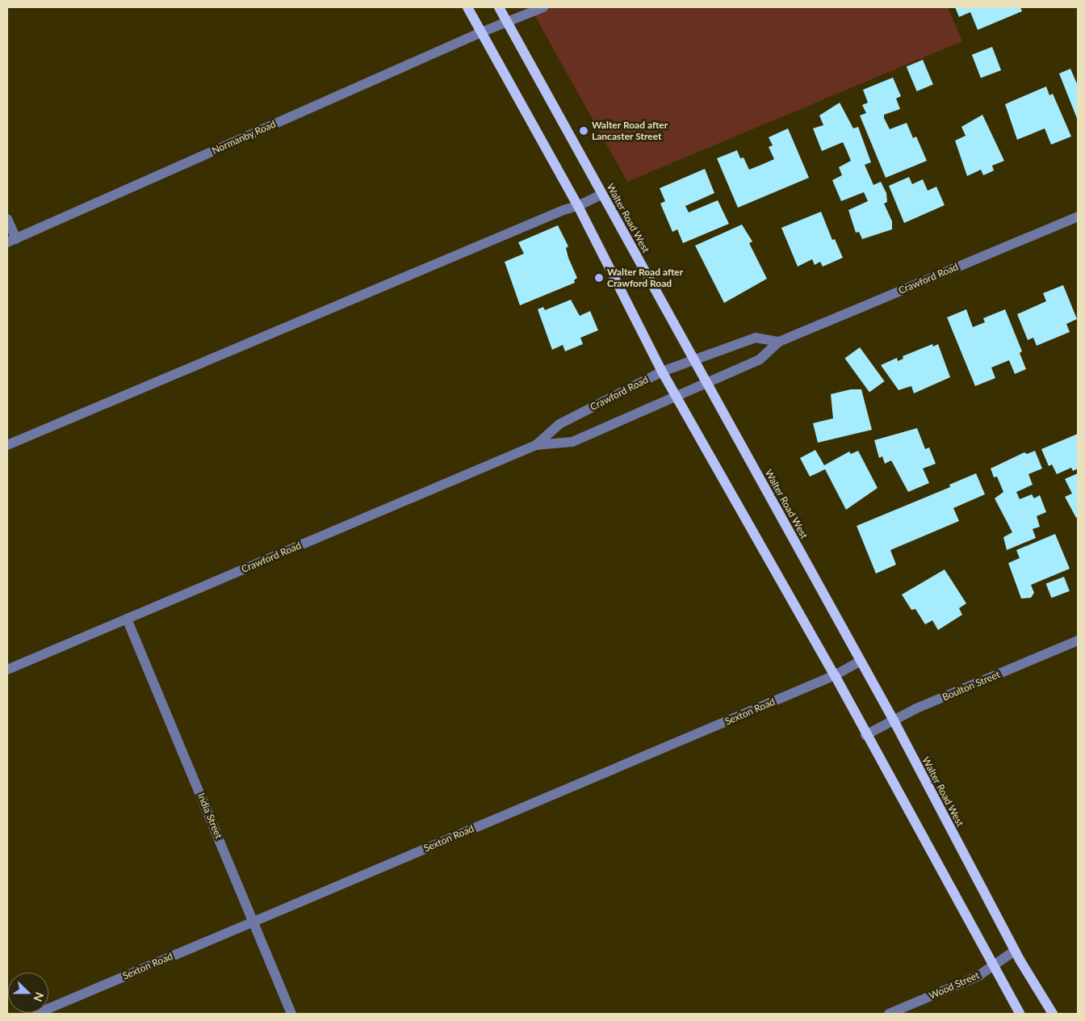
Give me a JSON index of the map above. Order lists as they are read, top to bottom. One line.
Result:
{"streets":{"main road":["Walter Road West"],"street":["Normanby Road","Crawford Road","Boulton Street","Sexton Road","India Street","Wood Street"]},"crossings":[["Normanby Road","Walter Road West"],["Walter Road West","Crawford Road"],["Walter Road West","Boulton Street"],["Walter Road West","Sexton Road"],["Walter Road West","Wood Street"],["Crawford Road","India Street"],["Sexton Road","India Street"]],"places":["Walter Road after Lancaster Street","Walter Road after Crawford Road"],"north":"right"}
